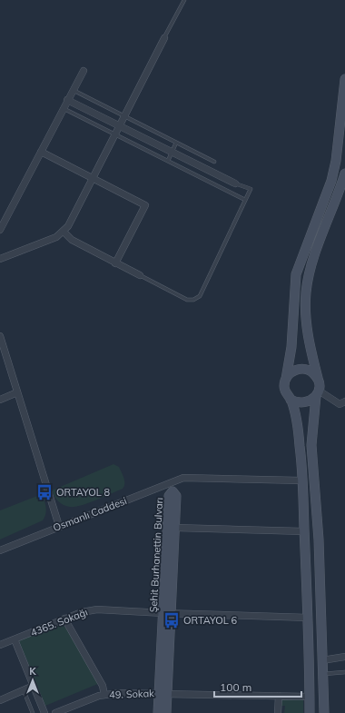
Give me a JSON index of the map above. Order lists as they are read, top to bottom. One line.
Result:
{"streets":{"street":["Osmanlı Caddesi","Şehit Burhanettin Bulvarı","4365. Sokağı","49. Sokak"]},"crossings":[["Osmanlı Caddesi","Şehit Burhanettin Bulvarı"],["Şehit Burhanettin Bulvarı","4365. Sokağı"],["Şehit Burhanettin Bulvarı","49. Sokak"]],"places":{"bus stop":["ORTAYOL 8","ORTAYOL 6"]},"scale_bar":"100 m","north":"top"}
